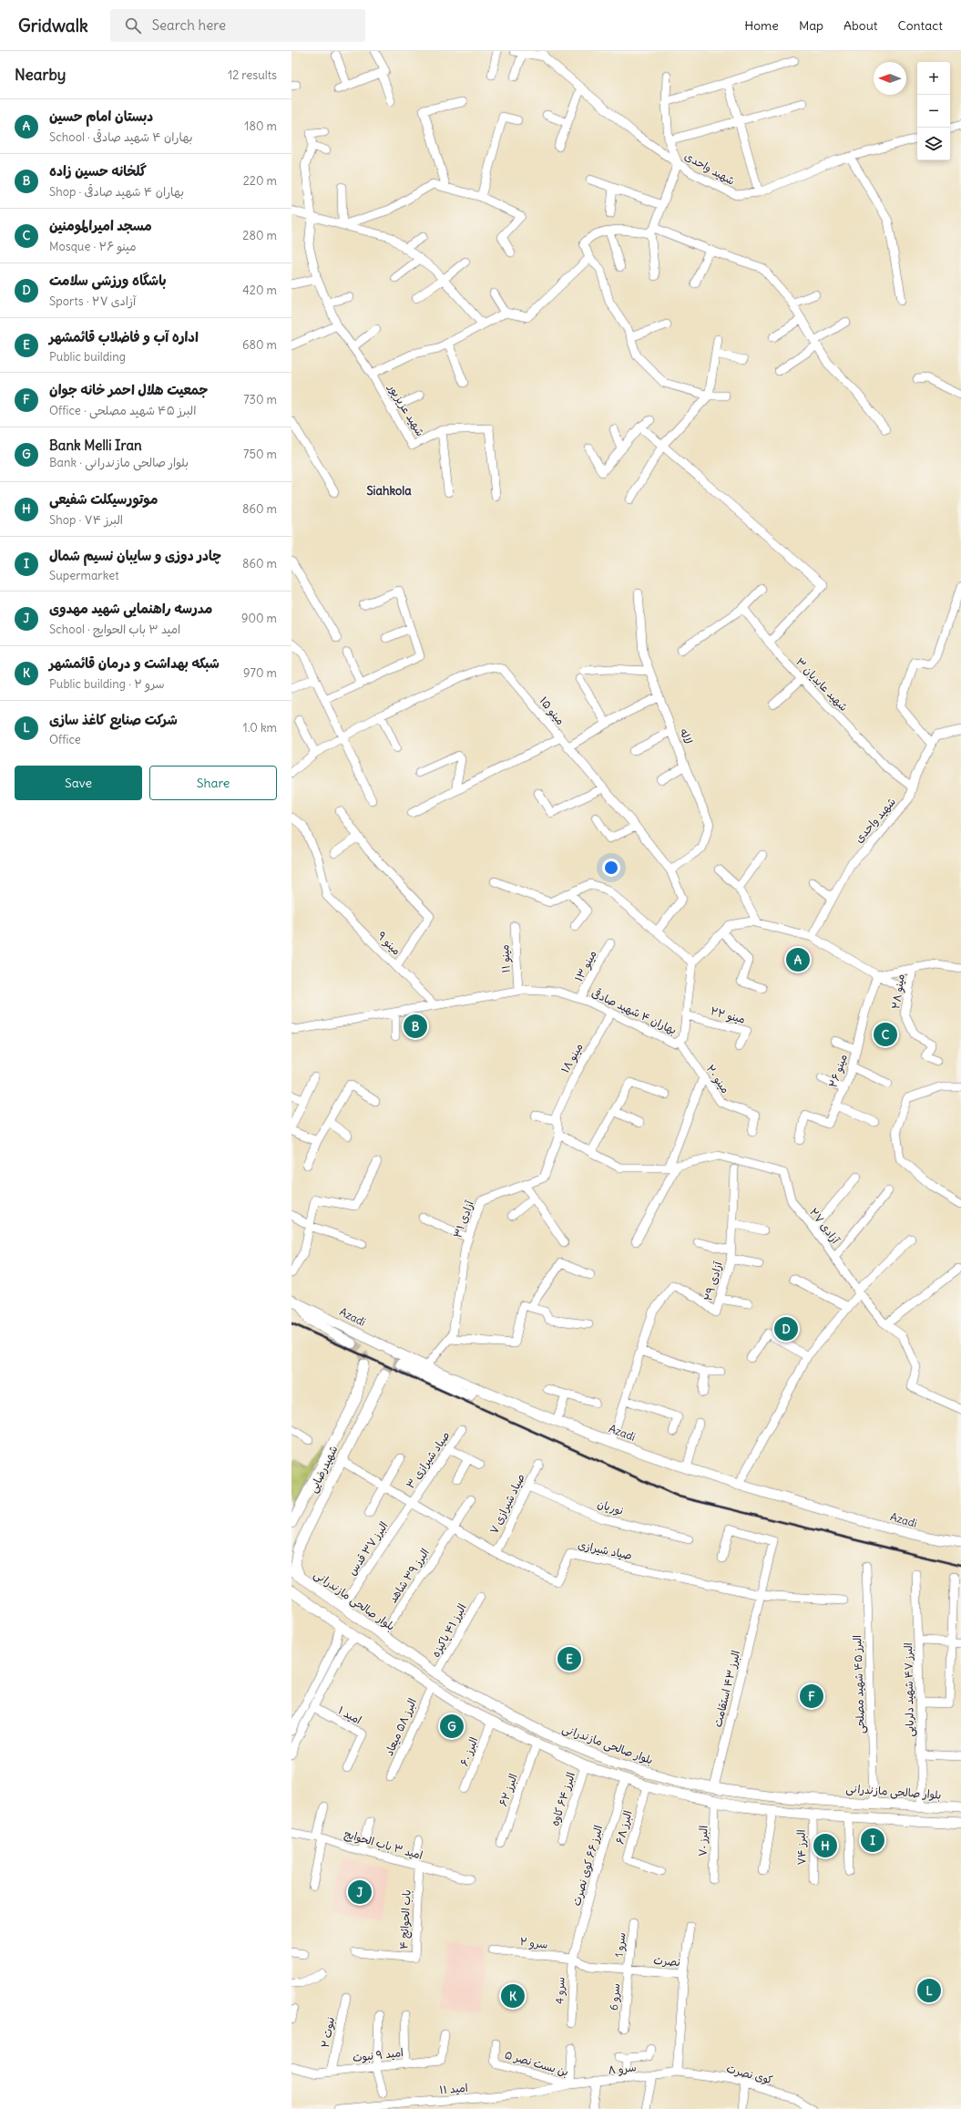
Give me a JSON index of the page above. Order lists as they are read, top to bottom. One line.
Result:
{"streets":{"main road":["Azadi","شهیدرضایی","بلوار صالحی مازندرانی"],"street":["شهید واحدی","شهید عزیزپور","شهید عابدیان ۳","مینو ۱۵","لاله","مینو ۹","مینو ۱۱","مینو ۱۳","مینو ۲۸","بهاران ۴ شهید صادقی","مینو ۲۲","مینو ۱۸","مینو ۲۶","مینو ۲۰","آزادی ۳۱","آزادی ۲۷","آزادی ۲۹","صیاد شیرازی ۳","صیاد شیرازی ۷","نوریان","البرز ۳۷ قدس","صیاد شیرازی","البرز ۳۹ شاهد","البرز ۴۱ پاکیزه","البرز ۴۵ شهید مصلحی","البرز ۴۳ استقامت","البرز ۴۷ شهید دلربایی","امید ۱","البرز ۵۸ میعاد","البرز ۶۰","البرز ۶۲","البرز ۶۴ کاوه","البرز ۶۸","البرز ۷۰","امید ۳ باب الحوایج","البرز ۷۴","البرز ۶۶ کوی نصرت","باب الحوائج ۴","سرو ۲","سرو 1","نصرت","سرو 4","سرو 6","نبوت ۲","امید ۹ نبوت","بن بست نصر ۵","سرو ۸","کوی نصرت","امید ۱۱"]},"crossings":[["شهید واحدی","شهید عابدیان ۳"],["مینو ۱۵","لاله"],["مینو ۹","بهاران ۴ شهید صادقی"],["مینو ۱۱","بهاران ۴ شهید صادقی"],["مینو ۱۳","بهاران ۴ شهید صادقی"],["بهاران ۴ شهید صادقی","مینو ۲۲"],["بهاران ۴ شهید صادقی","مینو ۱۸"],["بهاران ۴ شهید صادقی","مینو ۲۰"],["آزادی ۳۱","آزادی ۲۷"],["آزادی ۳۱","Azadi"],["آزادی ۲۹","Azadi"],["صیاد شیرازی ۳","البرز ۳۷ قدس"],["صیاد شیرازی ۳","صیاد شیرازی"],["شهیدرضایی","صیاد شیرازی"],["شهیدرضایی","بلوار صالحی مازندرانی"],["صیاد شیرازی ۷","نوریان"],["صیاد شیرازی ۷","صیاد شیرازی"],["البرز ۳۷ قدس","صیاد شیرازی"],["البرز ۳۷ قدس","بلوار صالحی مازندرانی"],["صیاد شیرازی","البرز ۳۹ شاهد"],["صیاد شیرازی","البرز ۴۳ استقامت"],["البرز ۳۹ شاهد","بلوار صالحی مازندرانی"],["بلوار صالحی مازندرانی","البرز ۴۱ پاکیزه"],["بلوار صالحی مازندرانی","البرز ۴۵ شهید مصلحی"],["بلوار صالحی مازندرانی","البرز ۴۳ استقامت"],["بلوار صالحی مازندرانی","البرز ۴۷ شهید دلربایی"],["امید ۳ باب الحوایج","باب الحوائج ۴"],["البرز ۶۶ کوی نصرت","سرو ۲"],["البرز ۶۶ کوی نصرت","نصرت"],["البرز ۶۶ کوی نصرت","سرو 4"],["سرو ۲","نصرت"],["سرو ۲","سرو 4"],["سرو 1","نصرت"],["سرو 1","سرو 6"],["نصرت","سرو 4"],["نصرت","سرو 6"],["نصرت","سرو ۸"],["نصرت","کوی نصرت"],["نبوت ۲","امید ۹ نبوت"],["بن بست نصر ۵","سرو ۸"],["بن بست نصر ۵","امید ۱۱"],["سرو ۸","کوی نصرت"],["سرو ۸","امید ۱۱"]],"districts":["Siahkola"],"north":"left","page":{"header":"Gridwalk","search":"Search here","nav":["Home","Map","About","Contact"],"heading":["Nearby","12 results"],"map_buttons":["+","−"],"list":[{"mark":"A","name":"دبستان امام حسین","note":"School · بهاران ۴ شهید صادقی","value":"180 m"},{"mark":"B","name":"گلخانه حسین زاده","note":"Shop · بهاران ۴ شهید صادقی","value":"220 m"},{"mark":"C","name":"مسجد امیرالمومنین","note":"Mosque · مینو ۲۶","value":"280 m"},{"mark":"D","name":"باشگاه ورزشی سلامت","note":"Sports · آزادی ۲۷","value":"420 m"},{"mark":"E","name":"اداره آب و فاضلاب قائمشهر","note":"Public building","value":"680 m"},{"mark":"F","name":"جمعیت هلال احمر خانه جوان","note":"Office · البرز ۴۵ شهید مصلحی","value":"730 m"},{"mark":"G","name":"Bank Melli Iran","note":"Bank · بلوار صالحی مازندرانی","value":"750 m"},{"mark":"H","name":"موتورسیکلت شفیعی","note":"Shop · البرز ۷۴","value":"860 m"},{"mark":"I","name":"چادر دوزی و سایبان نسیم شمال","note":"Supermarket","value":"860 m"},{"mark":"J","name":"مدرسه راهنمایی شهید مهدوی","note":"School · امید ۳ باب الحوایج","value":"900 m"},{"mark":"K","name":"شبکه بهداشت و درمان قائمشهر","note":"Public building · سرو ۲","value":"970 m"},{"mark":"L","name":"شرکت صنایع کاغذ سازی","note":"Office","value":"1.0 km"}],"buttons":["Save","Share"],"pins":["A","B","C","D","E","F","G","I","H","J","L","K"]}}
